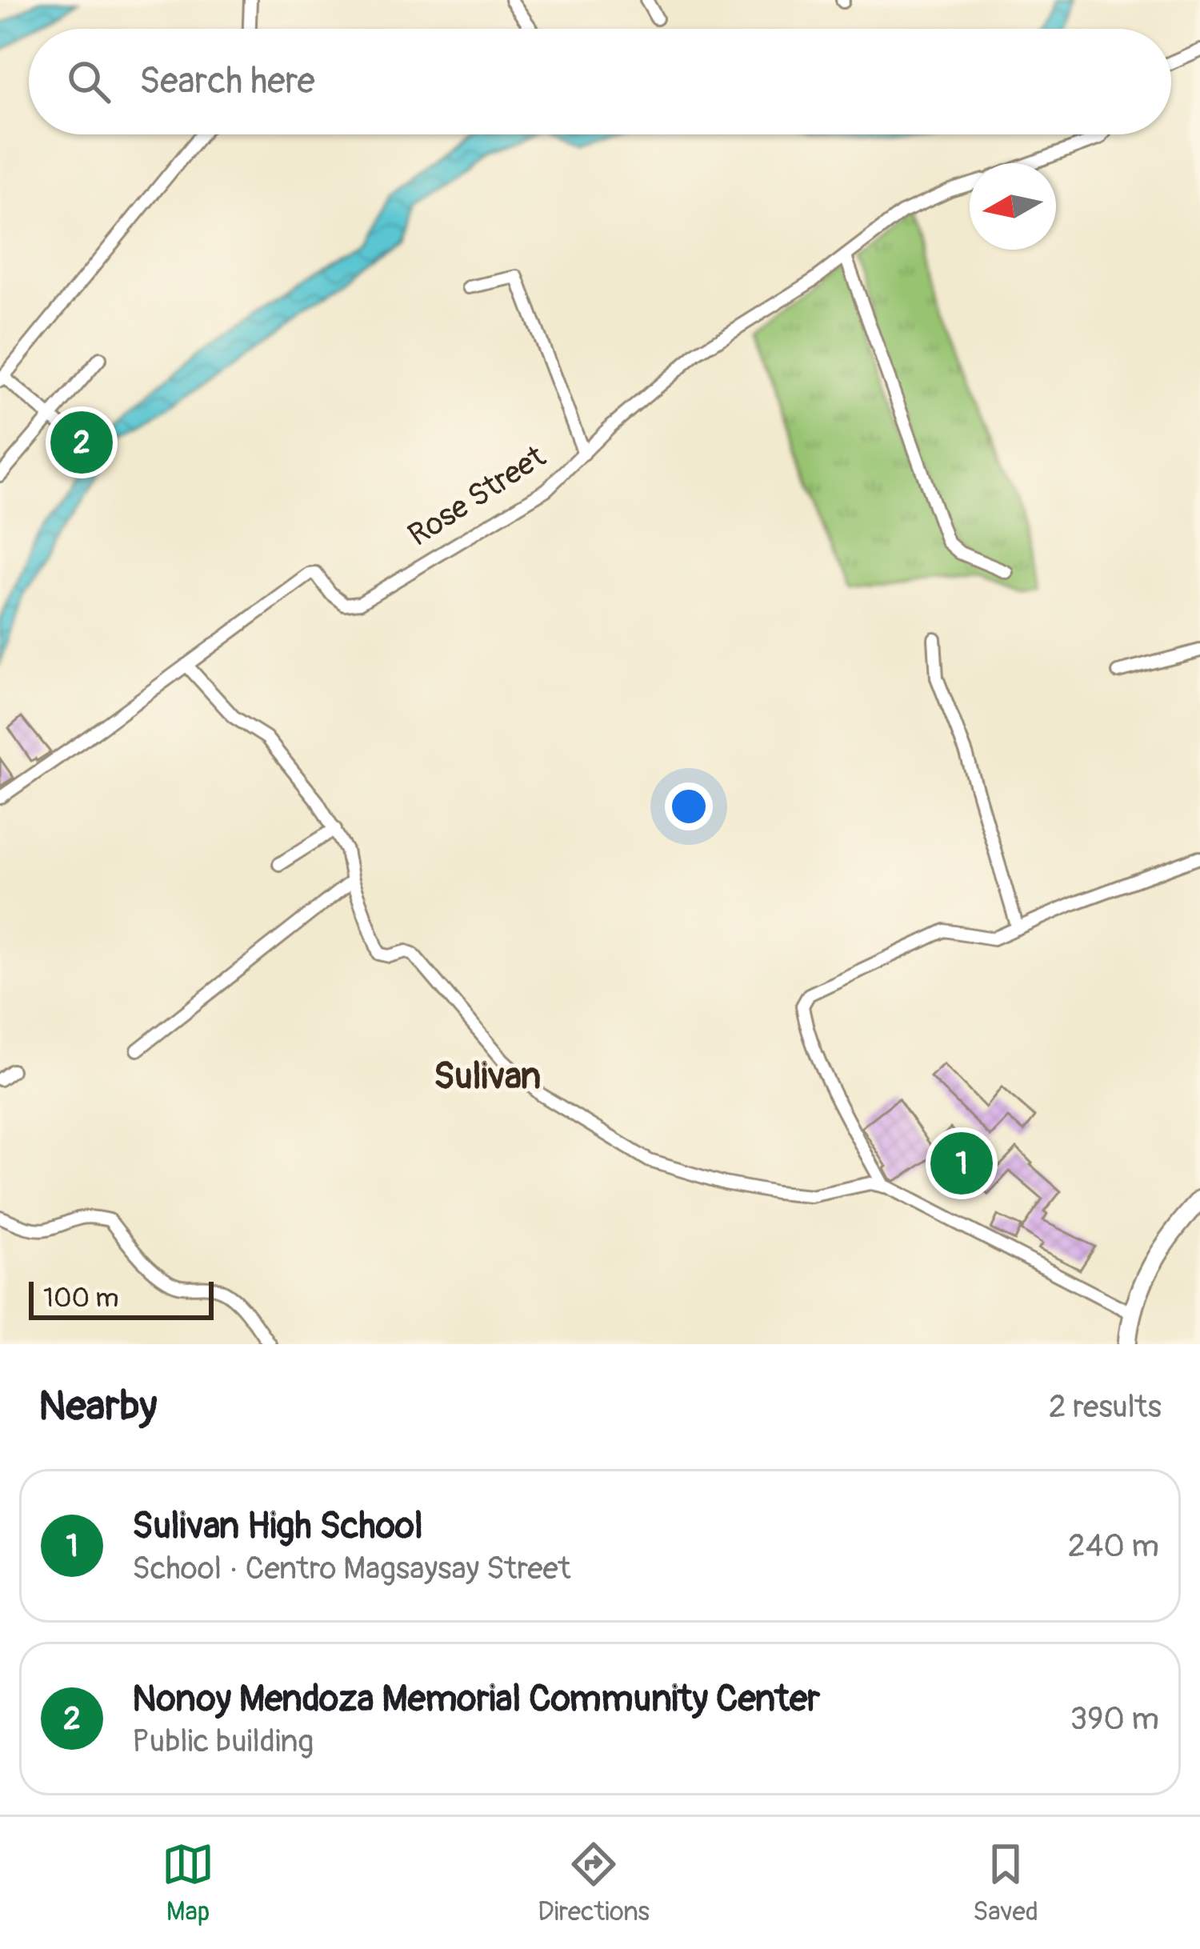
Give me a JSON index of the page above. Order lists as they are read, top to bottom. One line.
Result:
{"streets":{"street":["Rose Street"]},"districts":["Sulivan"],"scale_bar":"100 m","north":"left","page":{"search":"Search here","pins":["2","1"],"scale":"100 m","heading":["Nearby","2 results"],"list":[{"mark":"1","name":"Sulivan High School","note":"School · Centro Magsaysay Street","value":"240 m"},{"mark":"2","name":"Nonoy Mendoza Memorial Community Center","note":"Public building","value":"390 m"}],"nav":["Map","Directions","Saved"]}}
